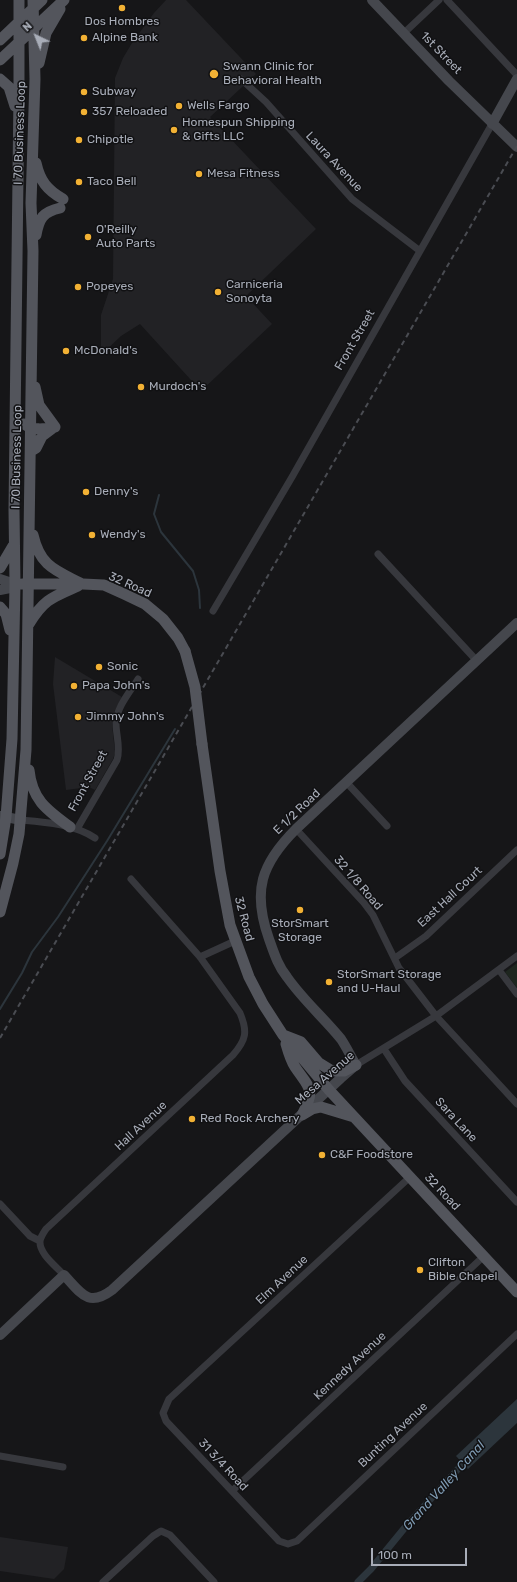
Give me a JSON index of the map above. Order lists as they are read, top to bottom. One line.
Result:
{"streets":{"main road":["I 70 Business Loop","32 Road"],"street":["1st Street","Laura Avenue","Front Street","E 1/2 Road","32 1/8 Road","East Hall Court","Mesa Avenue","Sara Lane","Hall Avenue","Elm Avenue","Kennedy Avenue","Bunting Avenue","31 3/4 Road"]},"crossings":[["1st Street","Front Street"],["I 70 Business Loop","32 Road"],["Laura Avenue","Front Street"],["32 Road","Mesa Avenue"],["32 Road","Elm Avenue"],["32 Road","Kennedy Avenue"],["E 1/2 Road","32 1/8 Road"],["E 1/2 Road","Mesa Avenue"],["32 1/8 Road","East Hall Court"],["32 1/8 Road","Mesa Avenue"],["Mesa Avenue","Sara Lane"],["Elm Avenue","31 3/4 Road"],["Kennedy Avenue","31 3/4 Road"],["Bunting Avenue","31 3/4 Road"]],"water":["Grand Valley Canal"],"places":["Dos Hombres","Alpine Bank","Swann Clinic for Behavioral Health","Subway","Wells Fargo","357 Reloaded","Homespun Shipping & Gifts LLC","Chipotle","Mesa Fitness","Taco Bell","O'Reilly Auto Parts","Popeyes","Carniceria Sonoyta","McDonald's","Murdoch's","Denny's","Wendy's","Sonic","Papa John's","Jimmy John's","StorSmart Storage","StorSmart Storage and U-Haul","Red Rock Archery","C&F Foodstore","Clifton Bible Chapel"],"scale_bar":"100 m","north":"top left"}
